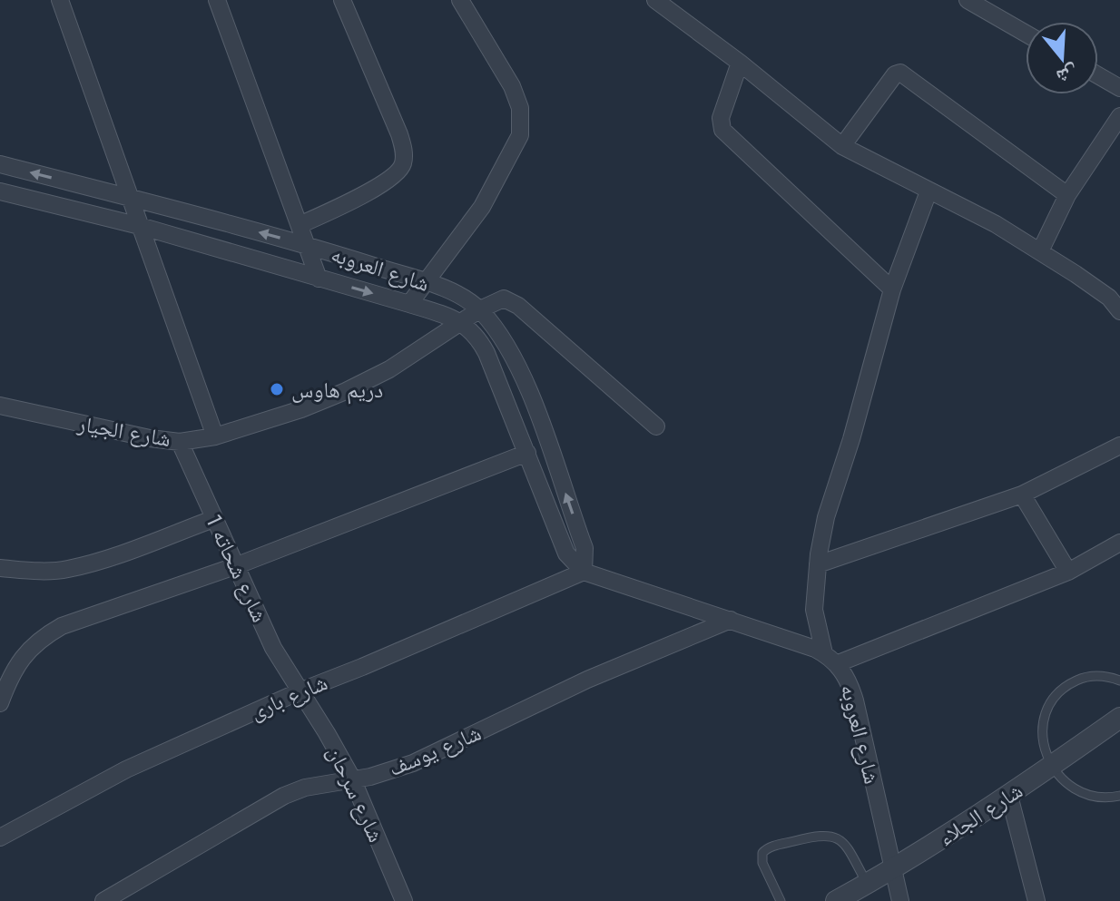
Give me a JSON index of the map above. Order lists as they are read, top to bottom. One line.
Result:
{"streets":{"street":["شارع العروبه","شارع الجيار","شارع شحاته 1","شارع بارى","شارع يوسف","شارع سرحان","شارع الجلاء"]},"crossings":[["شارع العروبه","شارع الجيار"],["شارع العروبه","شارع بارى"],["شارع العروبه","شارع الجلاء"],["شارع الجيار","شارع شحاته 1"],["شارع شحاته 1","شارع بارى"],["شارع شحاته 1","شارع سرحان"],["شارع بارى","شارع سرحان"],["شارع يوسف","شارع سرحان"]],"places":["دريم هاوس"],"north":"bottom"}
